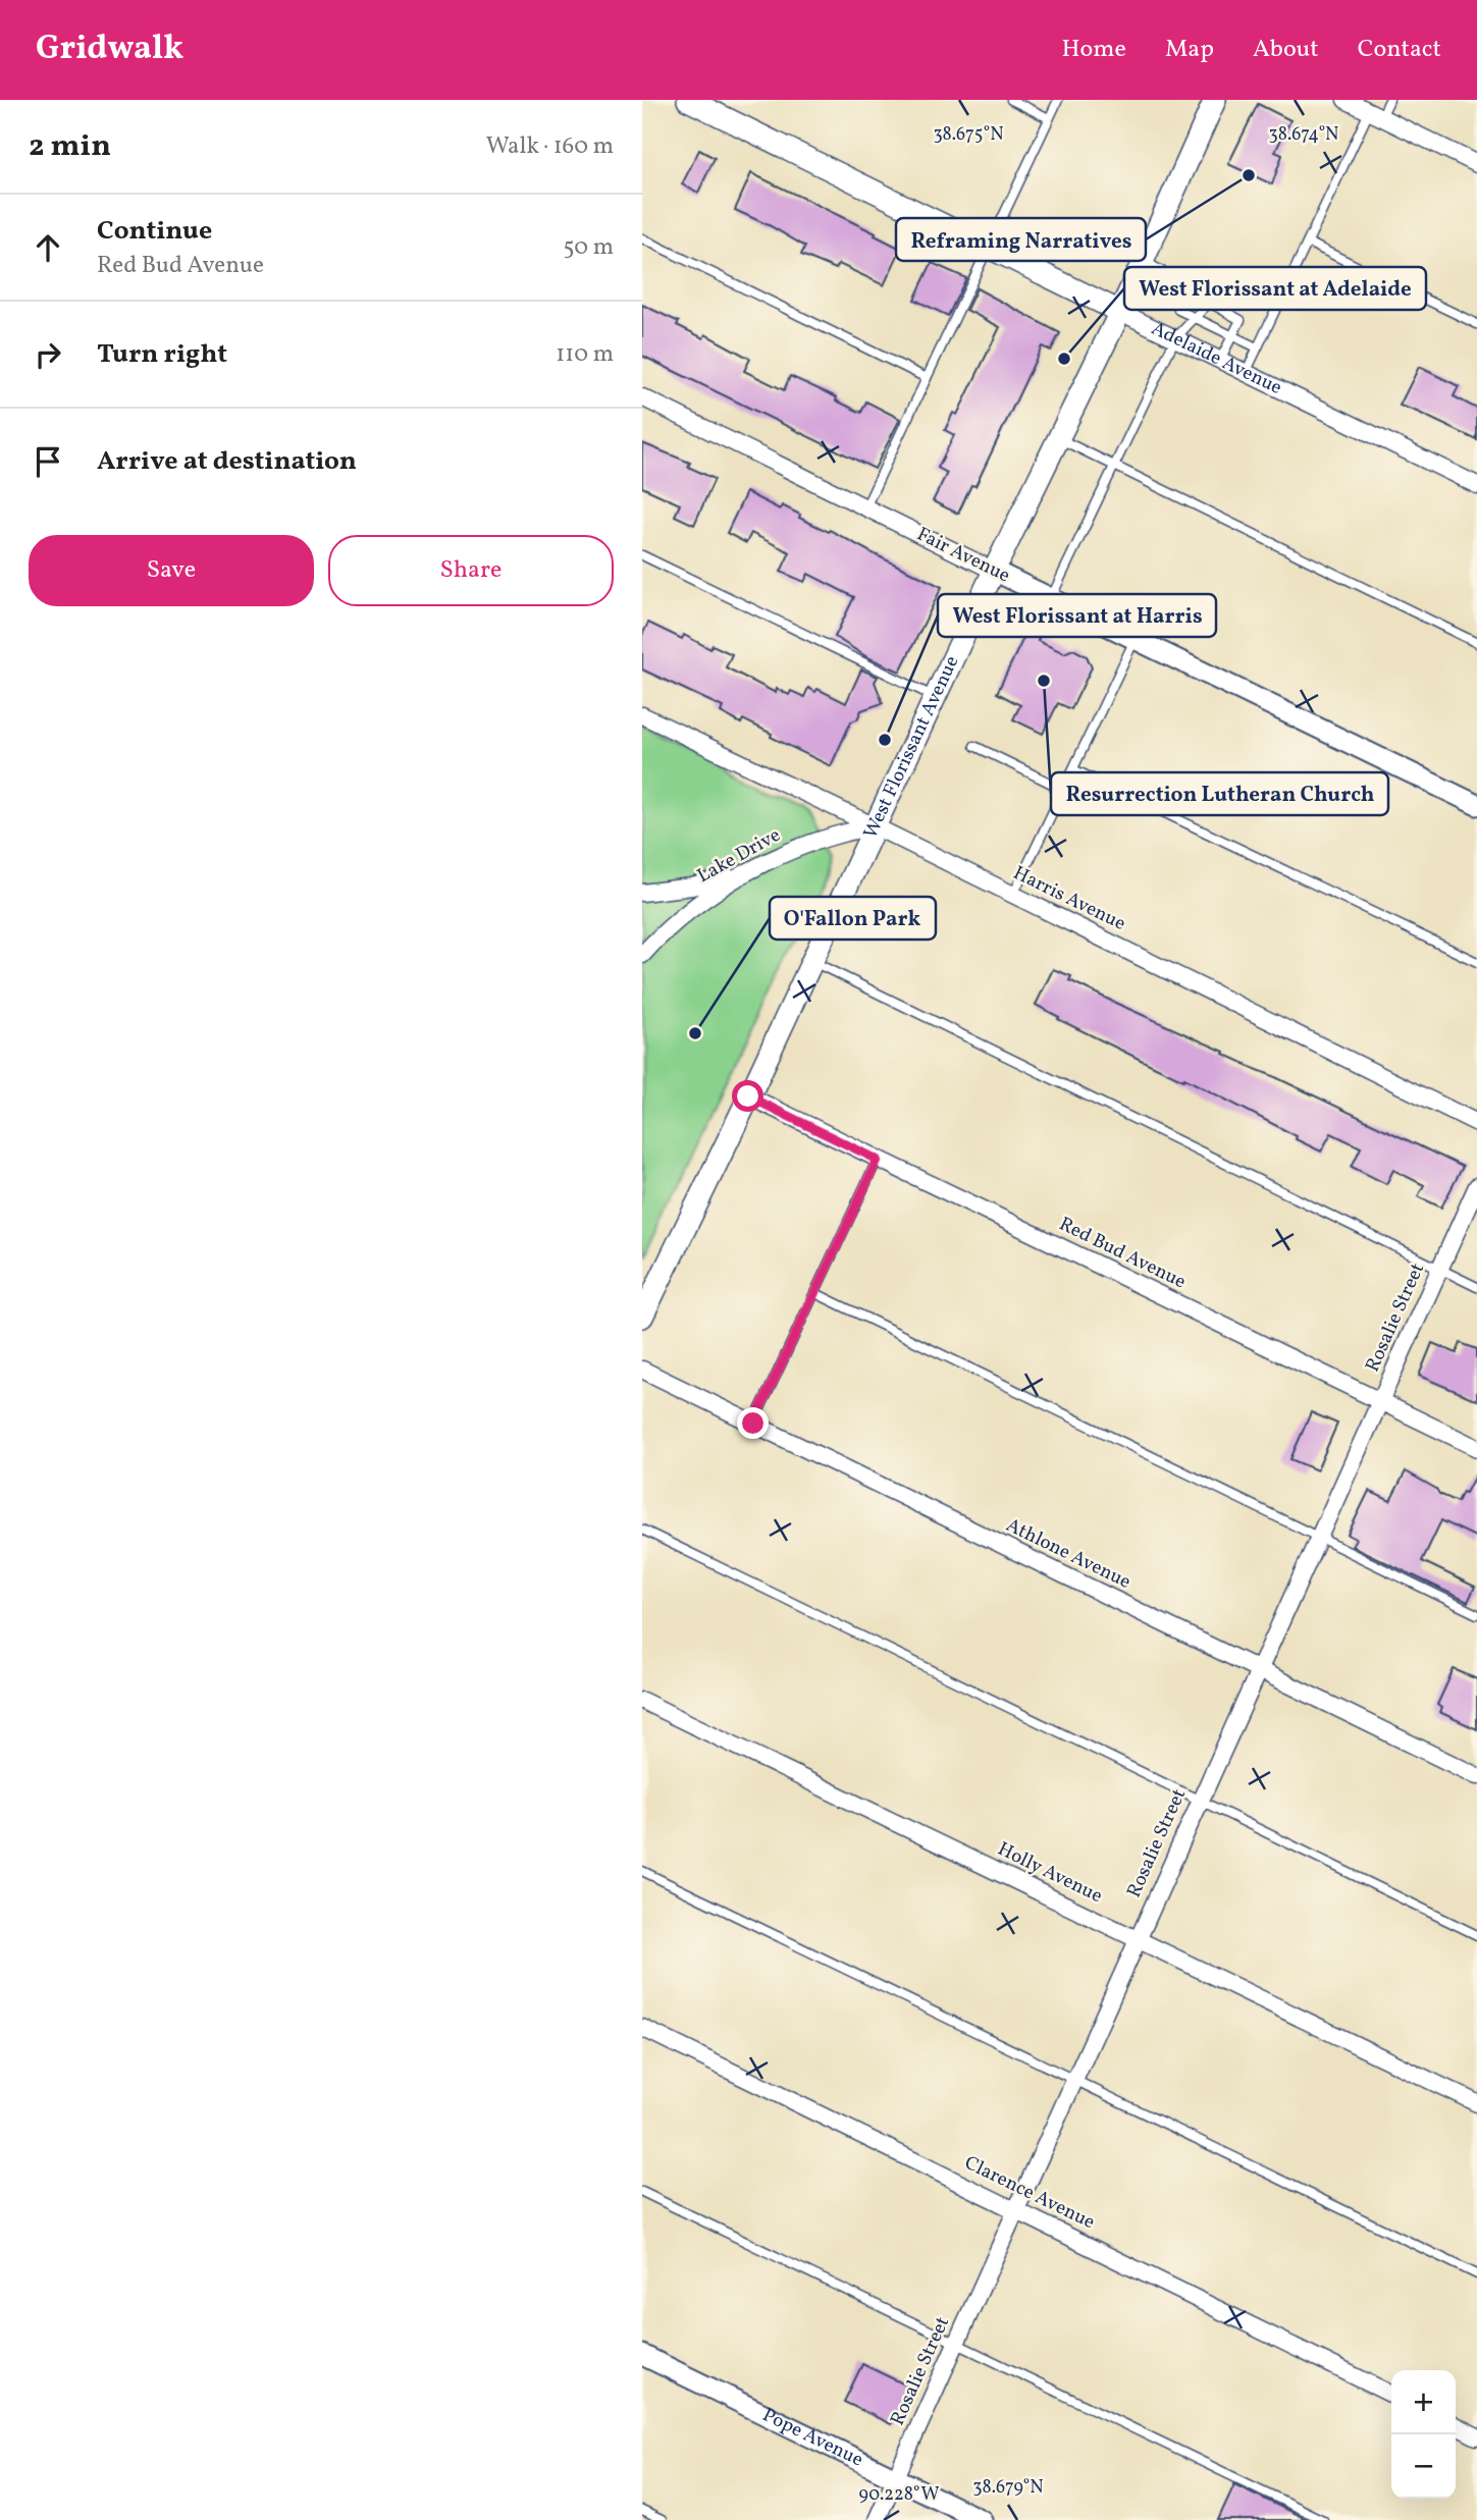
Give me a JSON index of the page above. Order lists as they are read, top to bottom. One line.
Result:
{"streets":{"main road":["Adelaide Avenue","West Florissant Avenue"],"street":["Fair Avenue","Lake Drive","Harris Avenue","Red Bud Avenue","Rosalie Street","Athlone Avenue","Holly Avenue","Clarence Avenue","Pope Avenue"]},"crossings":[["Adelaide Avenue","West Florissant Avenue"],["Fair Avenue","West Florissant Avenue"],["West Florissant Avenue","Lake Drive"],["West Florissant Avenue","Harris Avenue"],["West Florissant Avenue","Red Bud Avenue"],["Lake Drive","Harris Avenue"],["Red Bud Avenue","Rosalie Street"],["Rosalie Street","Athlone Avenue"],["Rosalie Street","Holly Avenue"],["Rosalie Street","Clarence Avenue"],["Rosalie Street","Pope Avenue"]],"places":["Reframing Narratives","West Florissant at Adelaide","Resurrection Lutheran Church","West Florissant at Harris","O'Fallon Park"],"page":{"header":"Gridwalk","nav":["Home","Map","About","Contact"],"heading":["2 min","Walk · 160 m"],"list":[["Continue","Red Bud Avenue","50 m"],["Turn right","110 m"],"Arrive at destination"],"buttons":["Save","Share"],"map_buttons":["+","−"]},"coordinates":["38.675°N","38.674°N","38.679°N","90.228°W"]}
